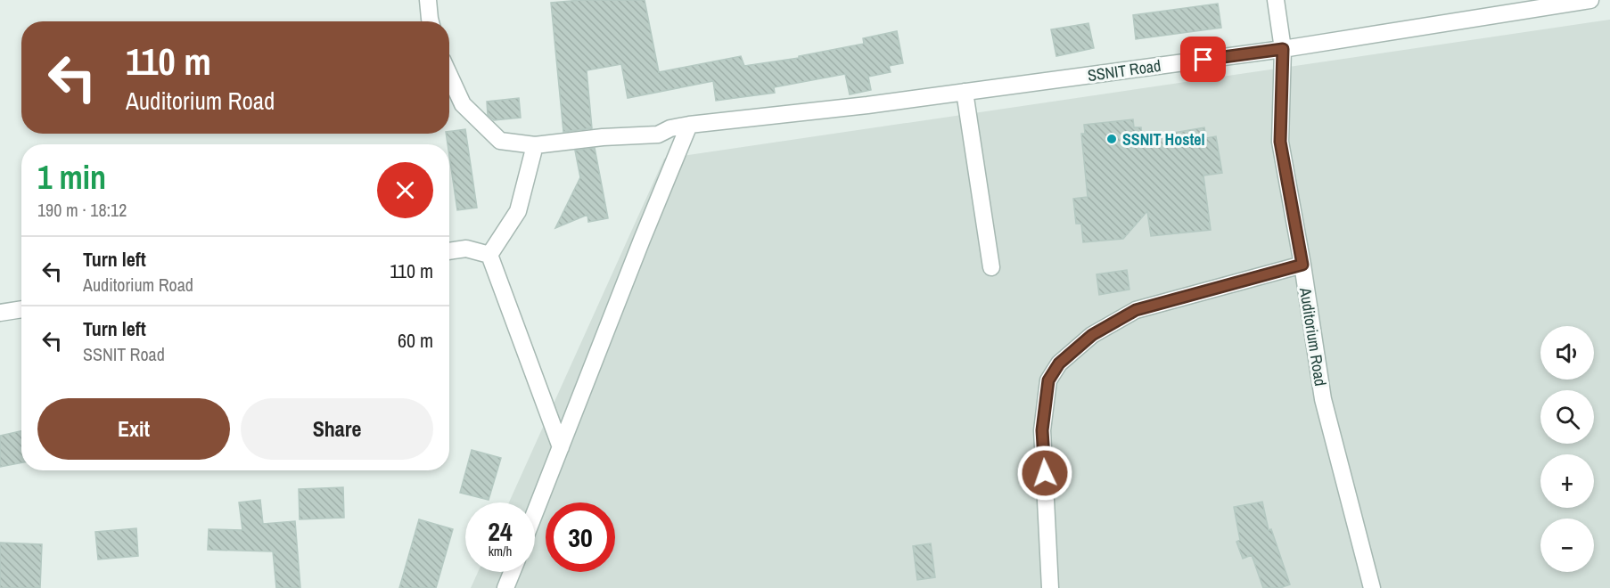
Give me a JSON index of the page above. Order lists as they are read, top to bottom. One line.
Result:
{"streets":{"street":["SSNIT Road","Auditorium Road"]},"crossings":[["SSNIT Road","Auditorium Road"]],"places":["SSNIT Hostel"],"page":{"turn":["110 m","Auditorium Road"],"heading":["1 min","190 m · 18:12"],"list":[{"name":"Turn left","note":"Auditorium Road","value":"110 m"},{"name":"Turn left","note":"SSNIT Road","value":"60 m"}],"map_buttons":["+","−"],"buttons":["Exit","Share"],"speed":"24 km/h","limit":"30"}}
